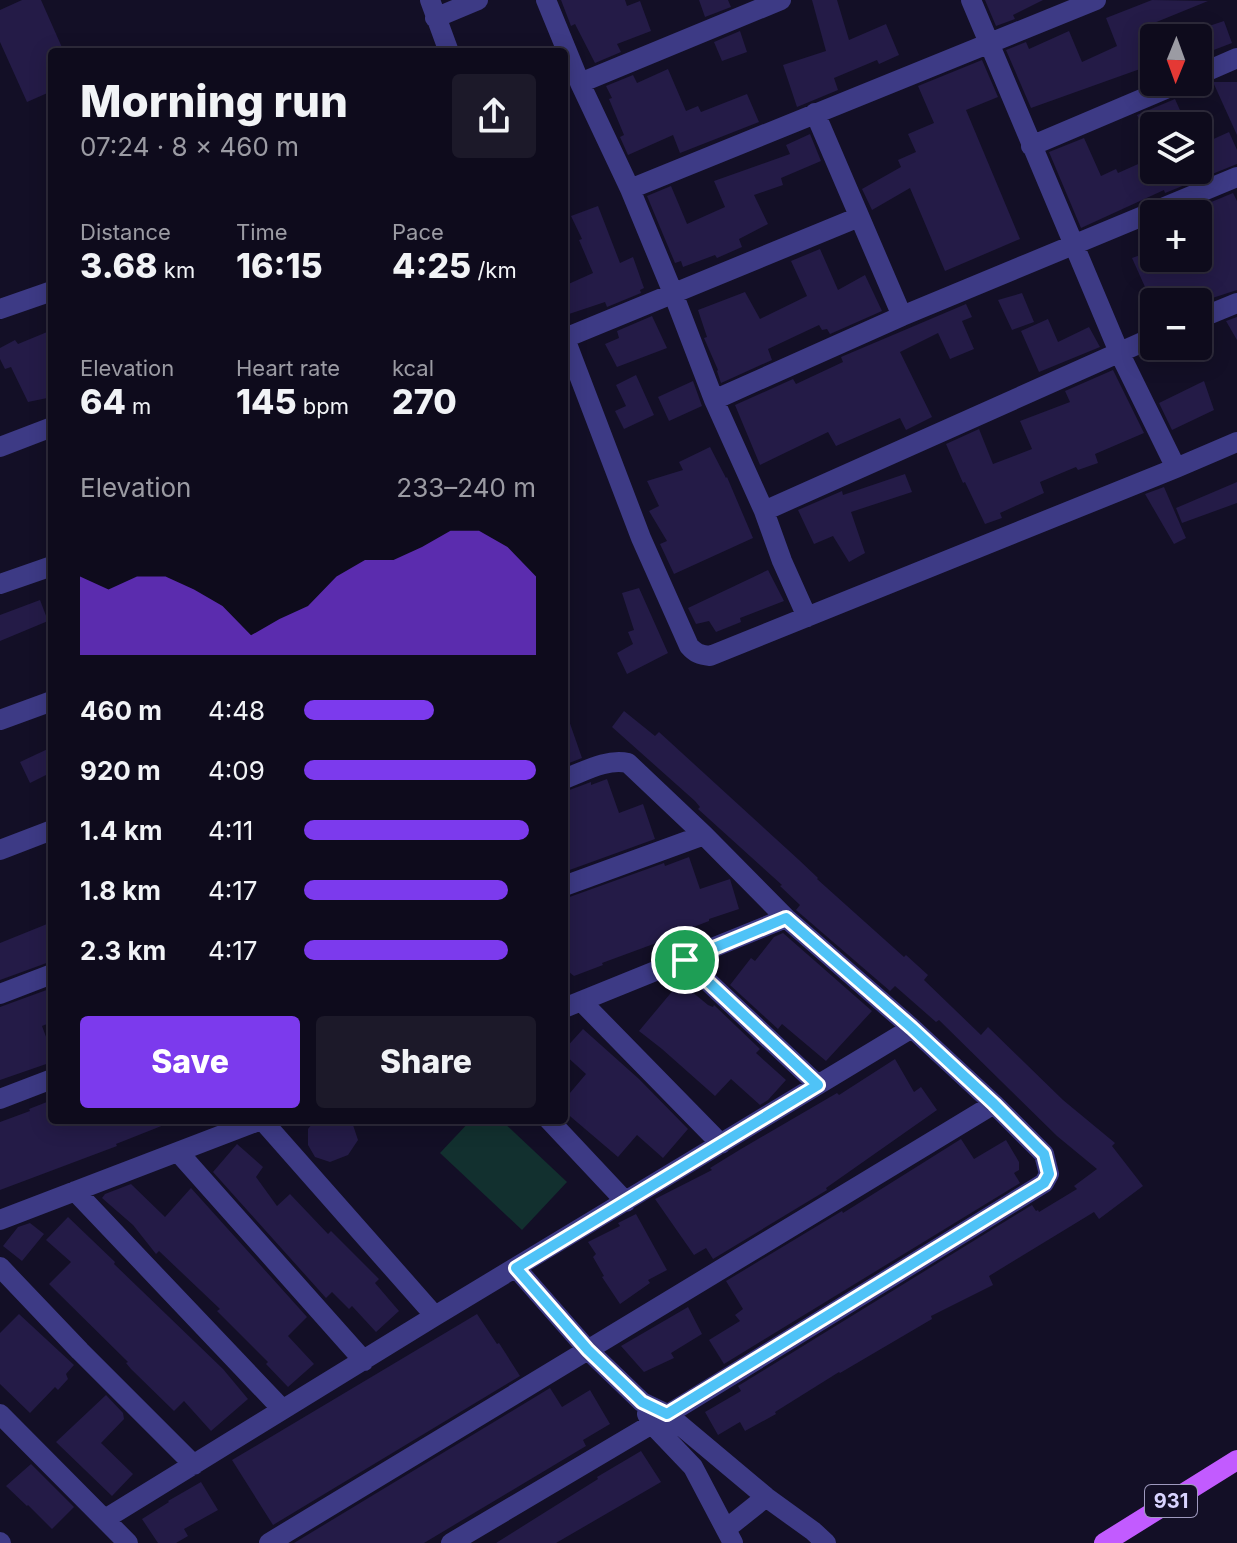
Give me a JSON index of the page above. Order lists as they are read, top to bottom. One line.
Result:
{"streets":{"main road":["931"]},"north":"bottom","page":{"map_buttons":["+","−"],"heading":["Morning run","07:24 · 8 × 460 m"],"stats":[["Distance","3.68 km"],["Time","16:15"],["Pace","4:25 /km"],["Elevation","64 m"],["Heart rate","145 bpm"],["kcal","270"]],"chart":["Elevation","233–240 m"],"list":[{"name":"460 m","note":"4:48"},{"name":"920 m","note":"4:09"},{"name":"1.4 km","note":"4:11"},{"name":"1.8 km","note":"4:17"},{"name":"2.3 km","note":"4:17"}],"buttons":["Save","Share"]}}
